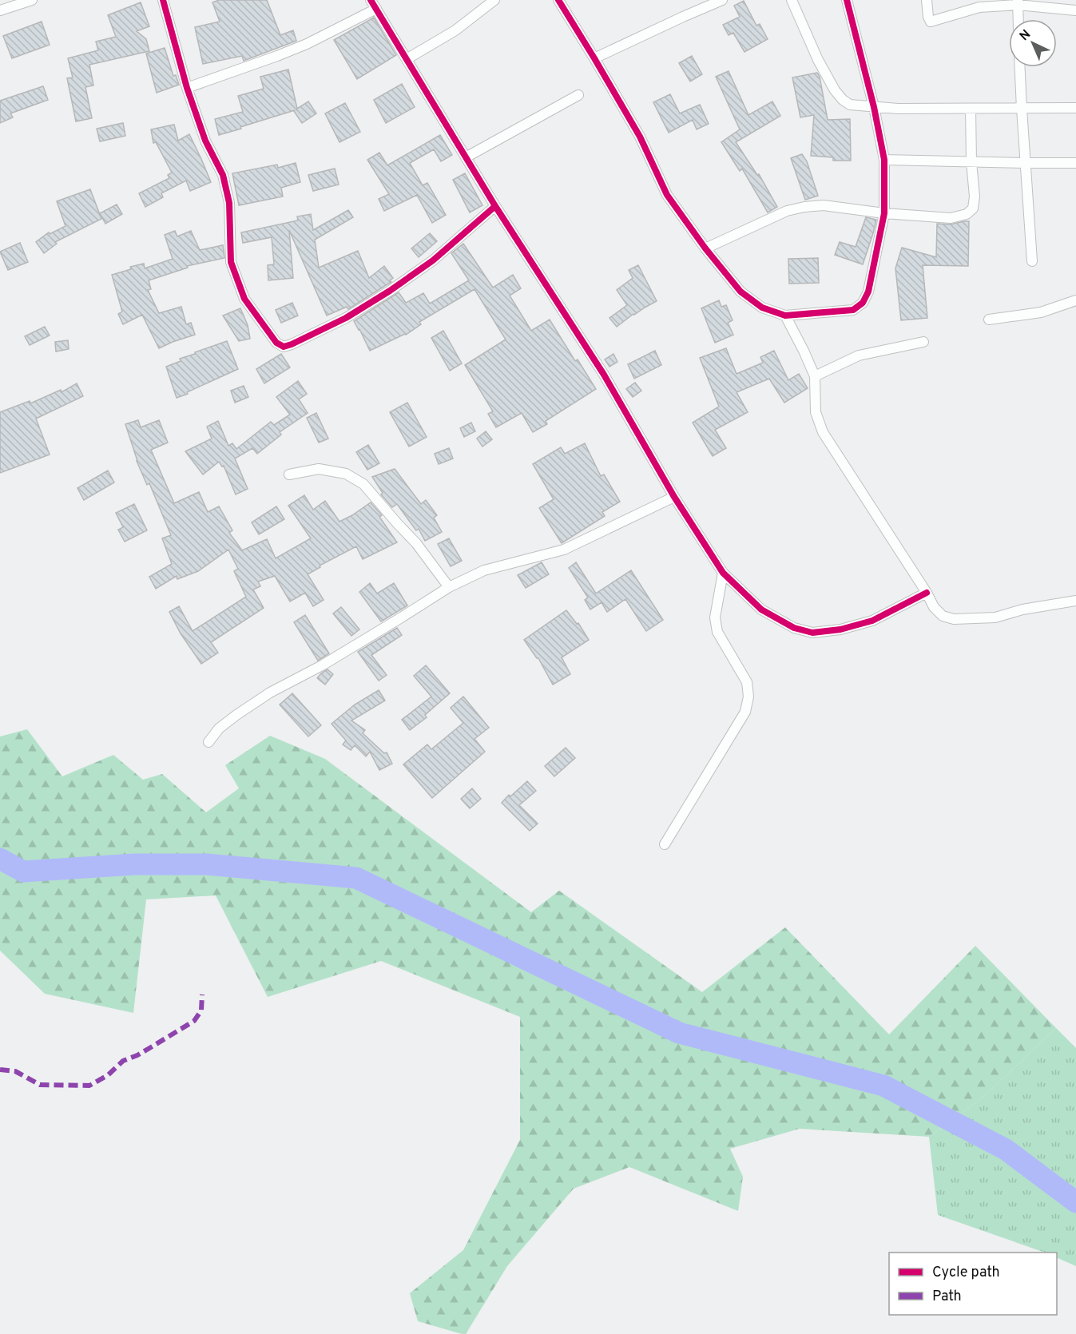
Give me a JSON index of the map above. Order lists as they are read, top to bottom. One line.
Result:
{"legend":["Cycle path","Path"],"north":"top left"}
